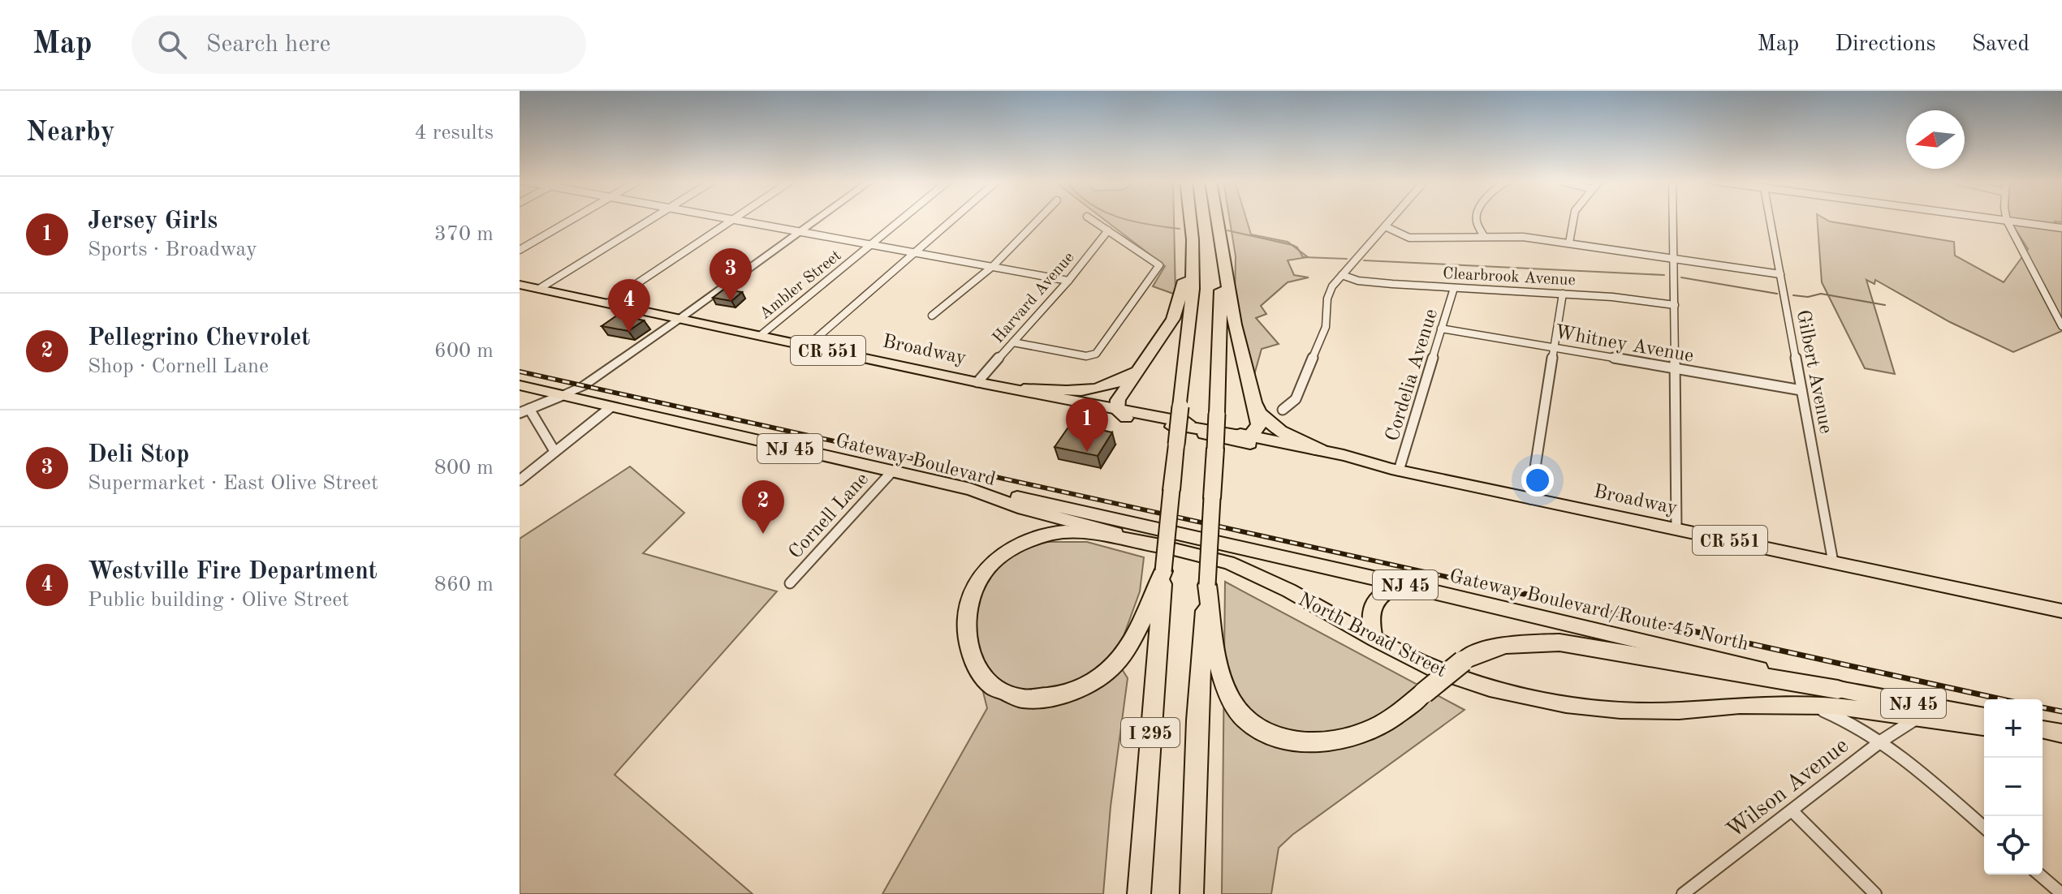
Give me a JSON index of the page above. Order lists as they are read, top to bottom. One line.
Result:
{"streets":{"highway":["I 295"],"main road":["Broadway","CR 551","NJ 45","Gateway Boulevard","Gateway Boulevard/Route 45 North","North Broad Street"],"street":["Clearbrook Avenue","Ambler Street","Harvard Avenue","Whitney Avenue","Gilbert Avenue","Cordelia Avenue","Cornell Lane","Wilson Avenue"]},"crossings":[["Clearbrook Avenue","Cordelia Avenue"],["Ambler Street","Broadway"],["Harvard Avenue","Broadway"],["Whitney Avenue","Gilbert Avenue"],["Whitney Avenue","Cordelia Avenue"],["Broadway","Gilbert Avenue"],["Broadway","Cordelia Avenue"],["NJ 45","Gateway Boulevard/Route 45 North"],["Gateway Boulevard","Cornell Lane"],["Gateway Boulevard","Gateway Boulevard/Route 45 North"],["Gateway Boulevard","North Broad Street"],["North Broad Street","Wilson Avenue"]],"north":"left","page":{"header":"Map","search":"Search here","nav":["Map","Directions","Saved"],"heading":["Nearby","4 results"],"list":[{"mark":"1","name":"Jersey Girls","note":"Sports · Broadway","value":"370 m"},{"mark":"2","name":"Pellegrino Chevrolet","note":"Shop · Cornell Lane","value":"600 m"},{"mark":"3","name":"Deli Stop","note":"Supermarket · East Olive Street","value":"800 m"},{"mark":"4","name":"Westville Fire Department","note":"Public building · Olive Street","value":"860 m"}],"pins":["3","4","1","2"],"map_buttons":["+","−"]}}
